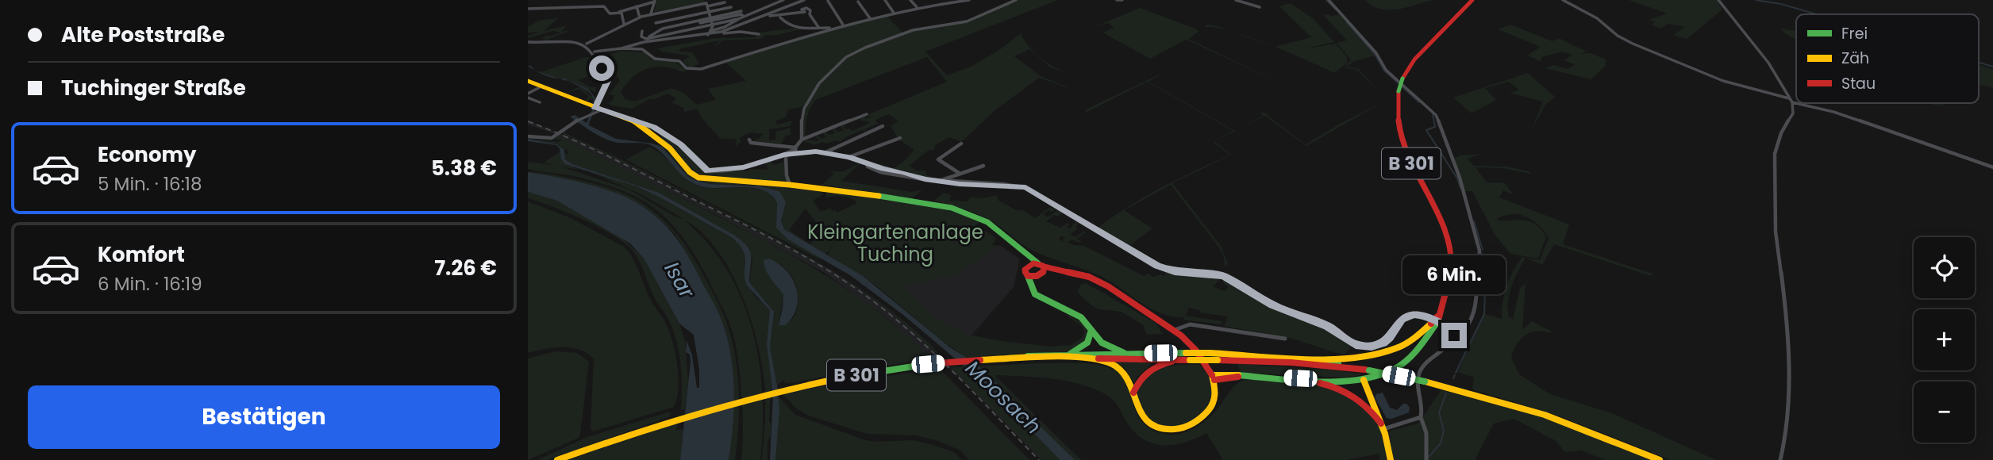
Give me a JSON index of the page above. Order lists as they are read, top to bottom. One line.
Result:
{"streets":{"main road":["B 301"]},"water":["Isar","Moosach"],"parks":["Kleingartenanlage Tuching"],"legend":["Frei","Zäh","Stau"],"page":{"banner":["Alte Poststraße","Tuchinger Straße"],"list":[{"name":"Economy","note":"5 Min. · 16:18","value":"5.38 €"},{"name":"Komfort","note":"6 Min. · 16:19","value":"7.26 €"}],"map_buttons":["+","−"],"bubble":"6 Min.","buttons":"Bestätigen"}}
